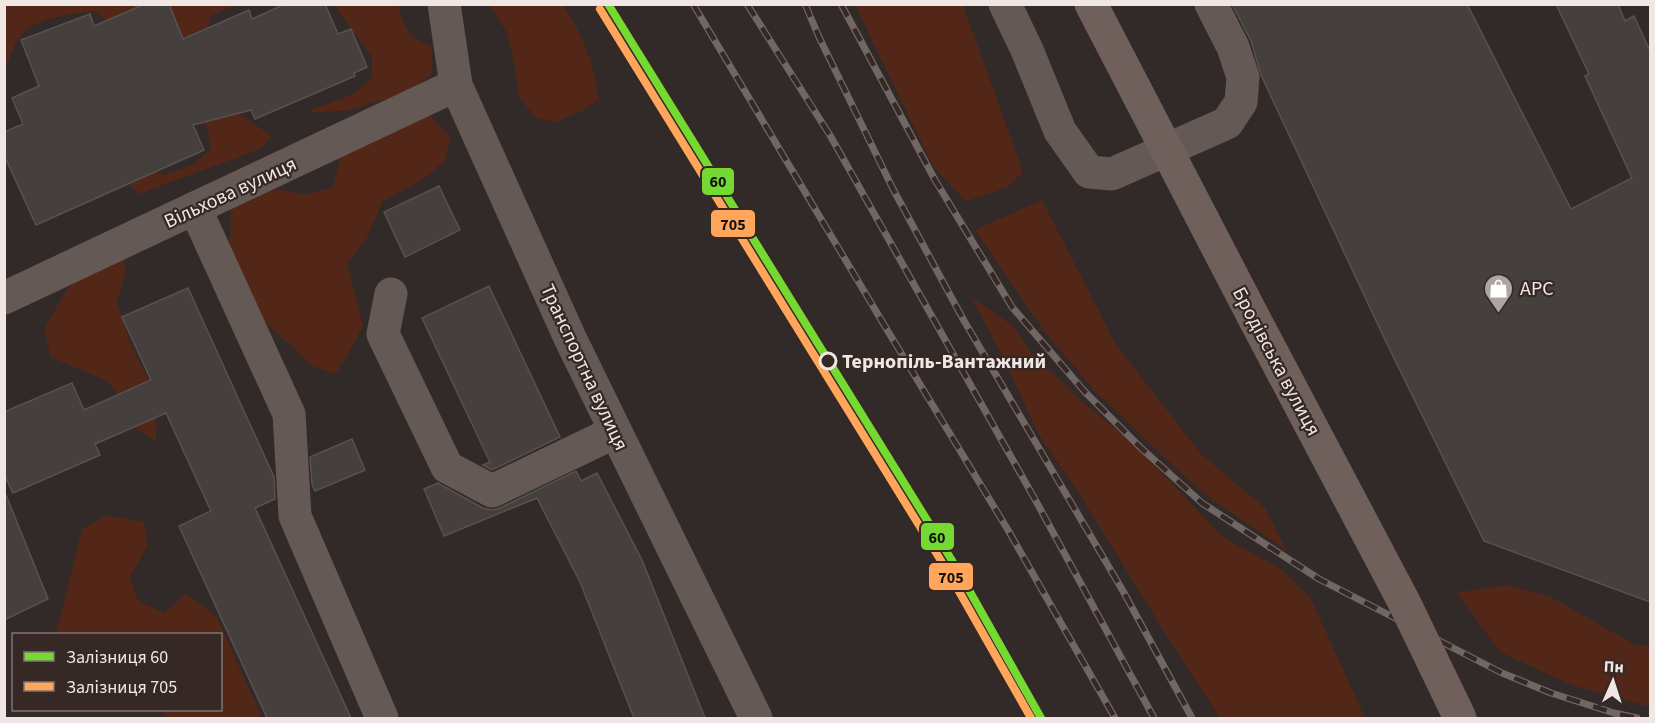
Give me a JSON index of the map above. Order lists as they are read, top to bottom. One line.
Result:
{"streets":{"main road":["Бродівська вулиця"],"street":["Вільхова вулиця","Транспортна вулиця"]},"crossings":[["Вільхова вулиця","Транспортна вулиця"]],"places":{"shop":["АРС"],"other":["Тернопіль-Вантажний"]},"lines":["rail line 60","rail line 705"],"legend":["Залізниця 60","Залізниця 705"],"north":"top"}
